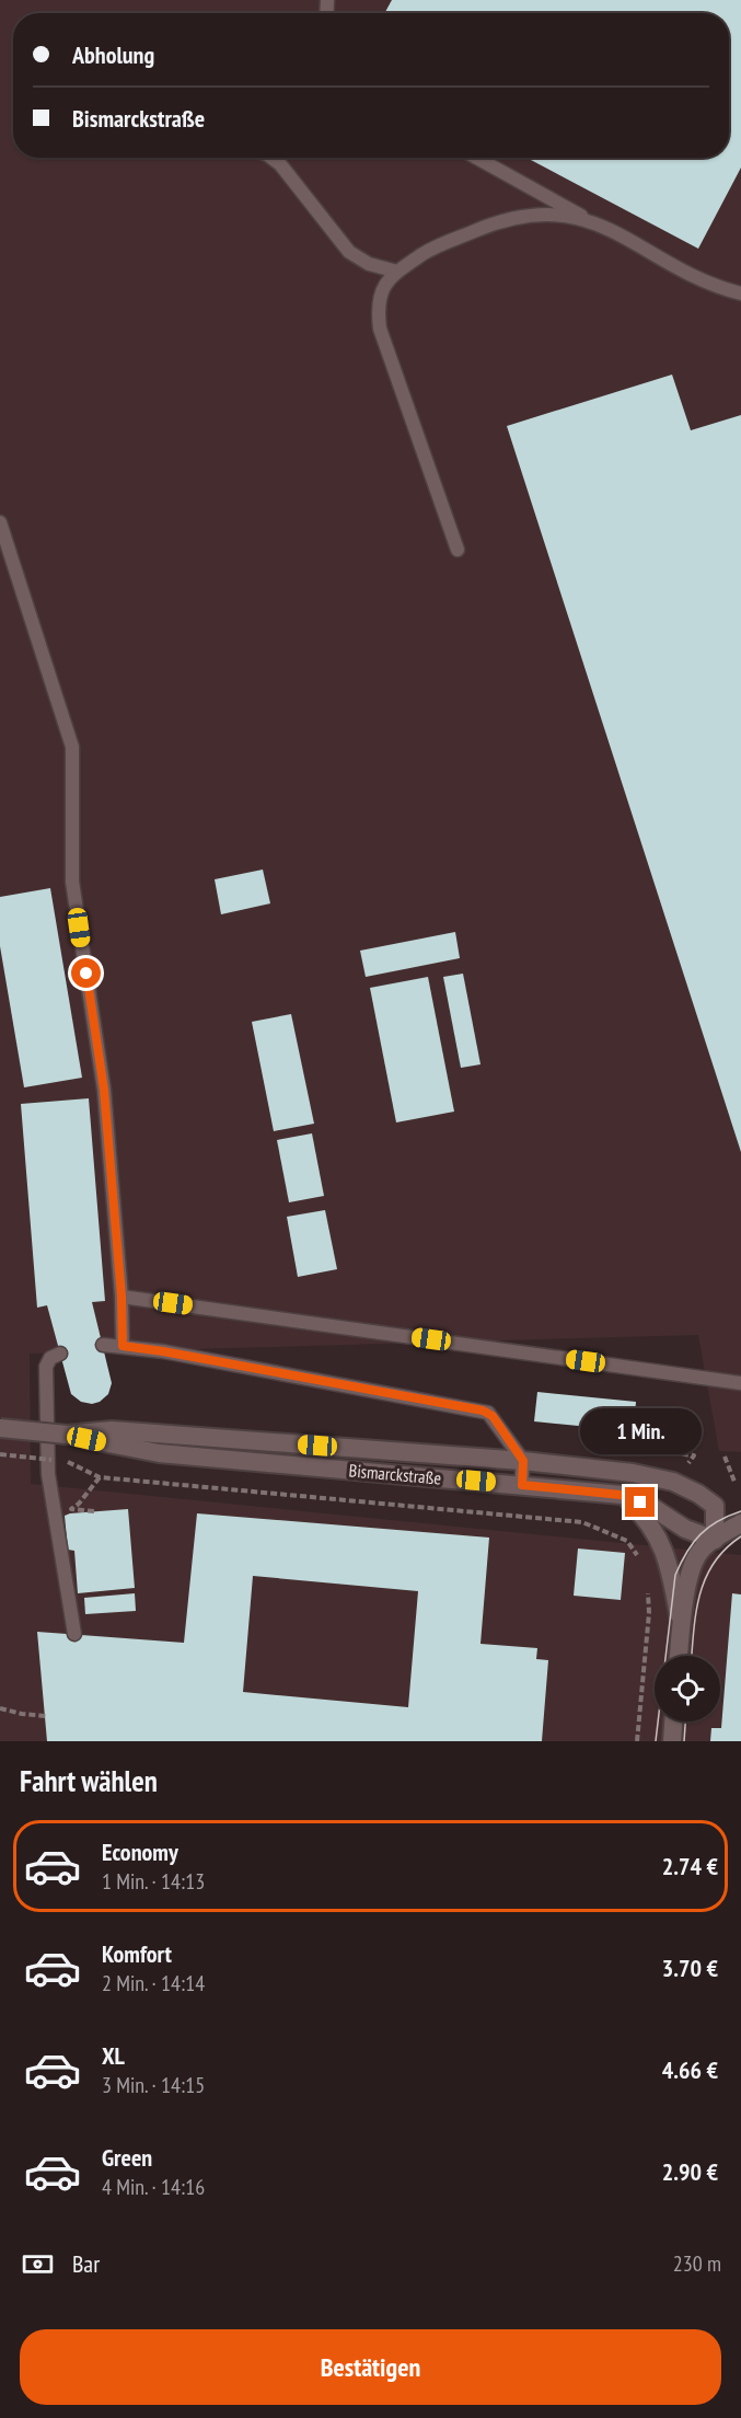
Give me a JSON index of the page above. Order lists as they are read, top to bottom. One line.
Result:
{"streets":{"main road":["Bismarckstraße"]},"page":{"banner":["Abholung","Bismarckstraße"],"bubble":"1 Min.","heading":"Fahrt wählen","list":[{"name":"Economy","note":"1 Min. · 14:13","value":"2.74 €"},{"name":"Komfort","note":"2 Min. · 14:14","value":"3.70 €"},{"name":"XL","note":"3 Min. · 14:15","value":"4.66 €"},{"name":"Green","note":"4 Min. · 14:16","value":"2.90 €"}],"pay":["Bar","230 m"],"buttons":"Bestätigen"}}
